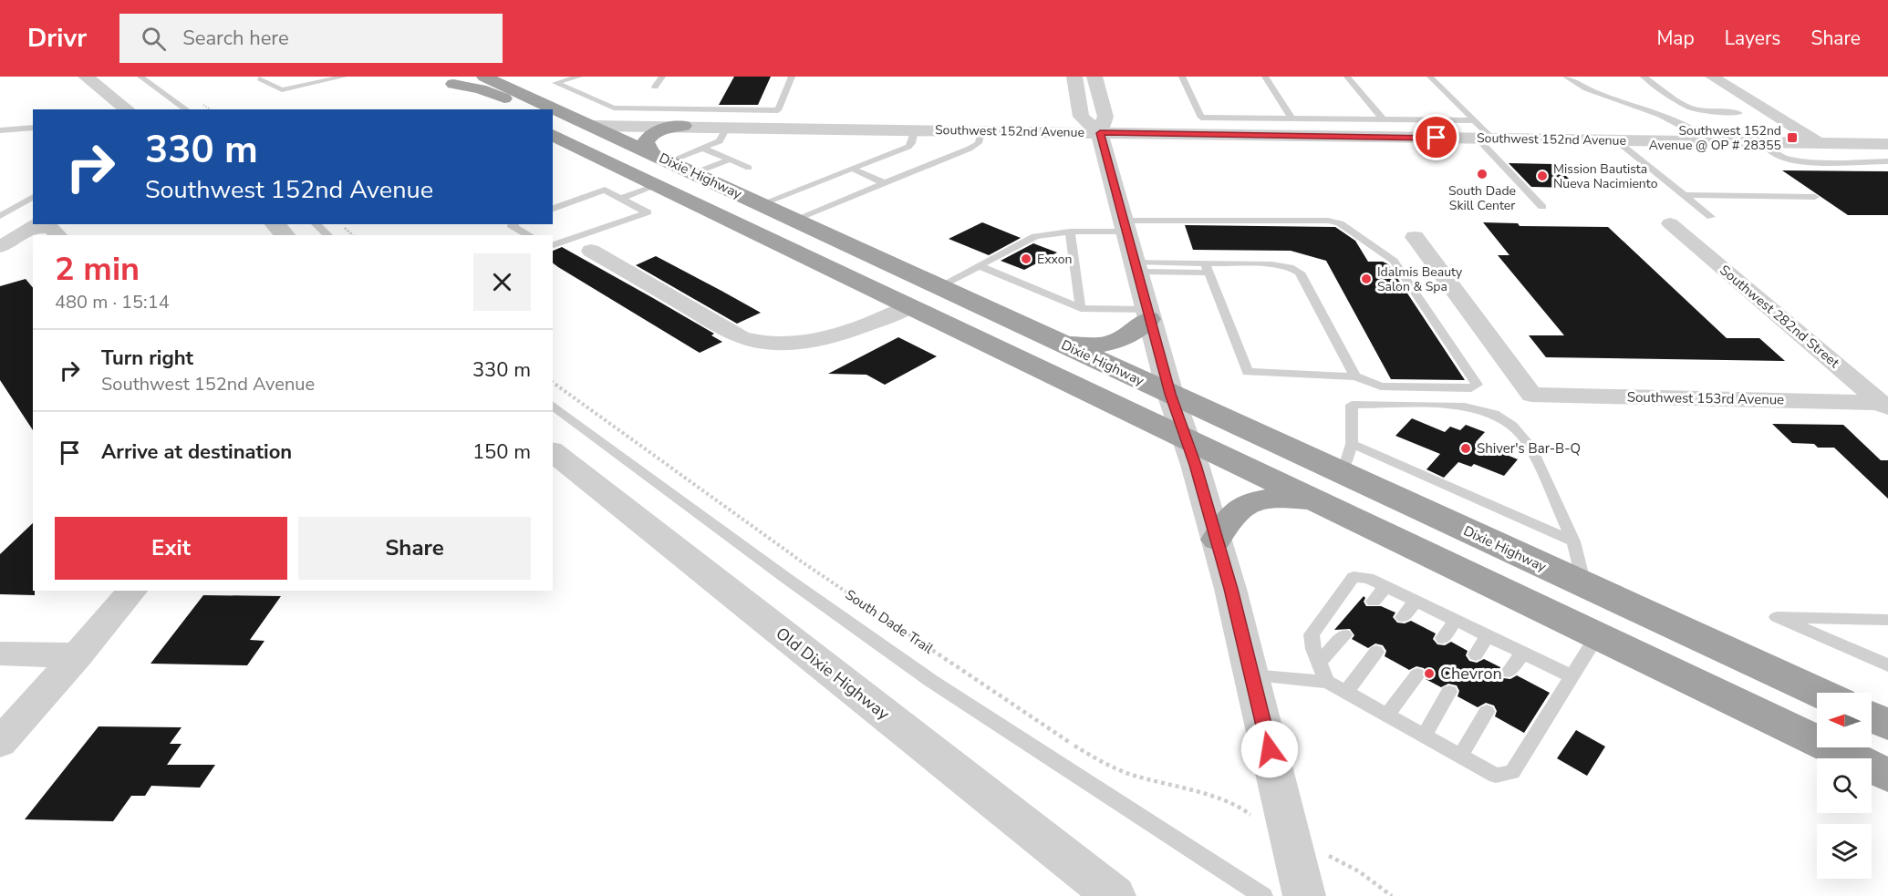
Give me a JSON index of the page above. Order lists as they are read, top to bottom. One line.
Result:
{"streets":{"highway":["Dixie Highway"],"street":["Southwest 152nd Avenue","Southwest 282nd Street","Southwest 153rd Avenue","Old Dixie Highway"],"path":["South Dade Trail"]},"crossings":[["Southwest 152nd Avenue","Dixie Highway"],["Southwest 282nd Street","Southwest 153rd Avenue"]],"places":{"transit":["Southwest 152nd Avenue @ OP # 28355"],"other":["South Dade Skill Center","Mission Bautista Nueva Nacimiento","Exxon","Idalmis Beauty Salon & Spa","Shiver's Bar-B-Q","Chevron"]},"north":"left","page":{"header":"Drivr","search":"Search here","nav":["Map","Layers","Share"],"turn":["330 m","Southwest 152nd Avenue"],"heading":["2 min","480 m · 15:14"],"list":[{"name":"Turn right","note":"Southwest 152nd Avenue","value":"330 m"},{"name":"Arrive at destination","value":"150 m"}],"buttons":["Exit","Share"]}}
